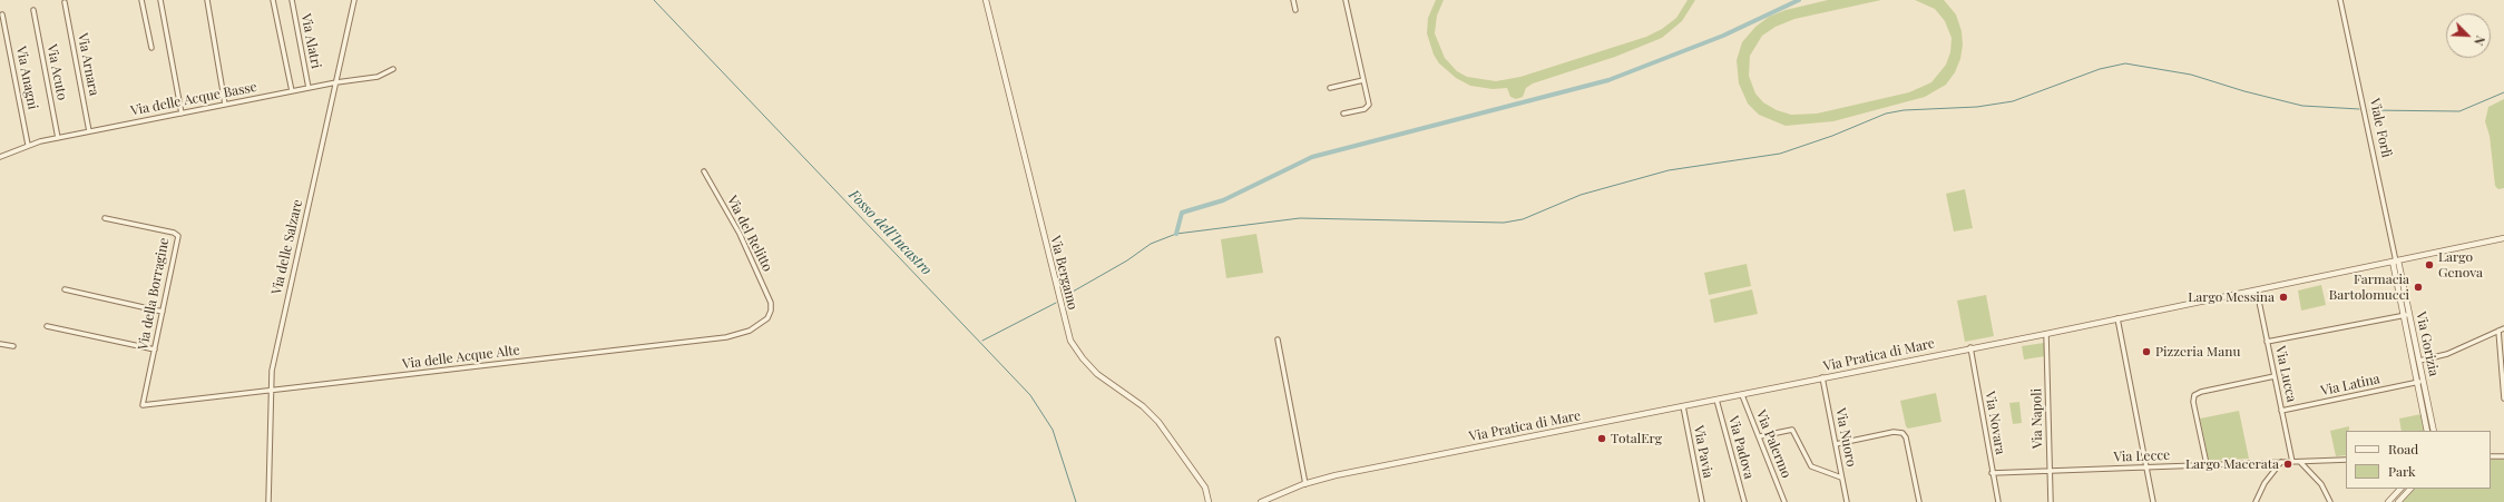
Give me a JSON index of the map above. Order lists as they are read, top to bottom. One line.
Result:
{"streets":{"street":["Via Alatri","Via Arnara","Via Acuto","Via Anagni","Via delle Acque Basse","Viale Forlì","Via del Relitto","Via delle Salzare","Via Bergamo","Via della Borragine","Via Gorizia","Via Pratica di Mare","Via delle Acque Alte","Via Lucca","Via Latina","Via Napoli","Via Novara","Via Nuoro","Via Palermo","Via Padova","Via Pavia","Via Lecce"]},"crossings":[["Via Alatri","Via delle Acque Basse"],["Via Arnara","Via delle Acque Basse"],["Via Acuto","Via delle Acque Basse"],["Via Anagni","Via delle Acque Basse"],["Via delle Acque Basse","Via delle Salzare"],["Viale Forlì","Via Gorizia"],["Viale Forlì","Via Pratica di Mare"],["Via del Relitto","Via delle Acque Alte"],["Via delle Salzare","Via delle Acque Alte"],["Via della Borragine","Via delle Acque Alte"],["Via Gorizia","Via Pratica di Mare"],["Via Gorizia","Via Latina"],["Via Pratica di Mare","Via Lucca"],["Via Pratica di Mare","Via Napoli"],["Via Pratica di Mare","Via Novara"],["Via Pratica di Mare","Via Nuoro"],["Via Pratica di Mare","Via Palermo"],["Via Pratica di Mare","Via Padova"],["Via Pratica di Mare","Via Pavia"],["Via Lucca","Via Latina"],["Via Lucca","Via Lecce"],["Via Napoli","Via Lecce"],["Via Novara","Via Lecce"]],"water":["Fosso dell'Incastro"],"places":["Largo Genova","Farmacia Bartolomucci","Largo Messina","Pizzeria Manu","TotalErg","Largo Macerata"],"legend":["Road","Park"],"north":"bottom right"}
